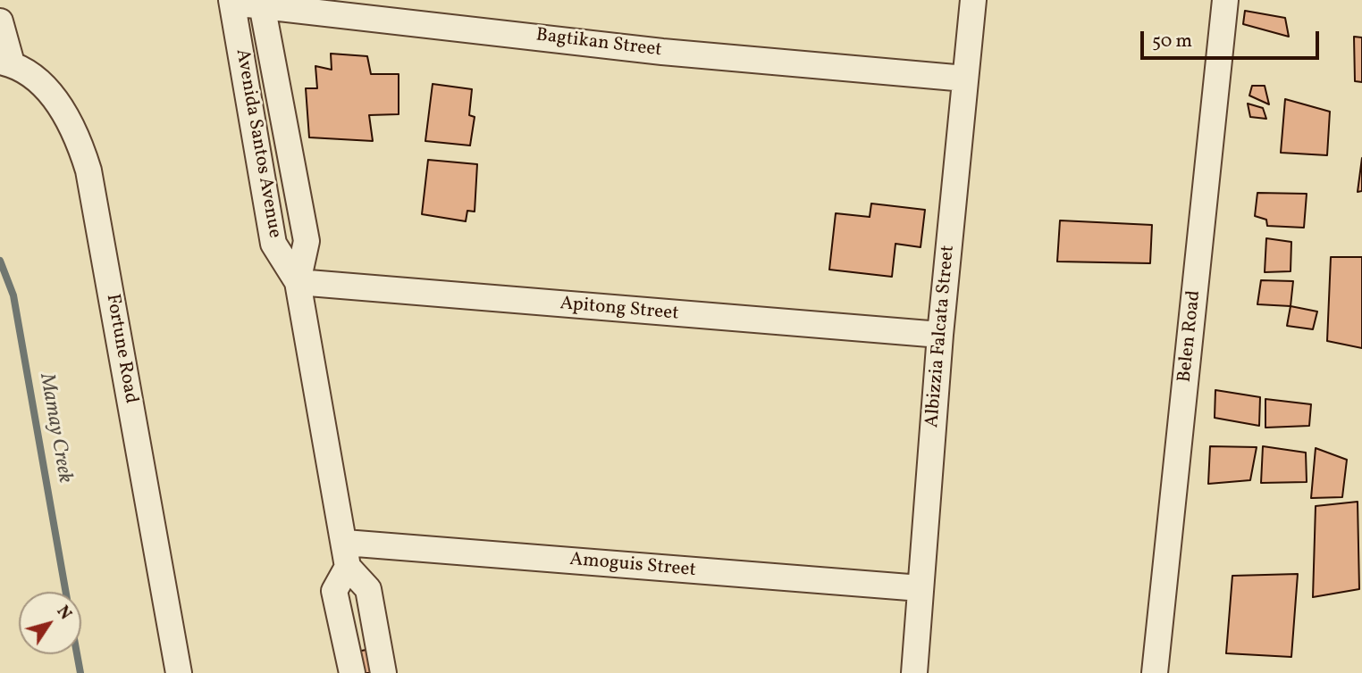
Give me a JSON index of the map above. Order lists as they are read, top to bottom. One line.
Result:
{"streets":{"street":["Bagtikan Street","Avenida Santos Avenue","Apitong Street","Albizzia Falcata Street","Belen Road","Fortune Road","Amoguis Street"]},"crossings":[["Bagtikan Street","Avenida Santos Avenue"],["Bagtikan Street","Albizzia Falcata Street"],["Avenida Santos Avenue","Apitong Street"],["Avenida Santos Avenue","Amoguis Street"],["Apitong Street","Albizzia Falcata Street"],["Albizzia Falcata Street","Amoguis Street"]],"water":["Mamay Creek"],"scale_bar":"50 m","north":"top right"}
